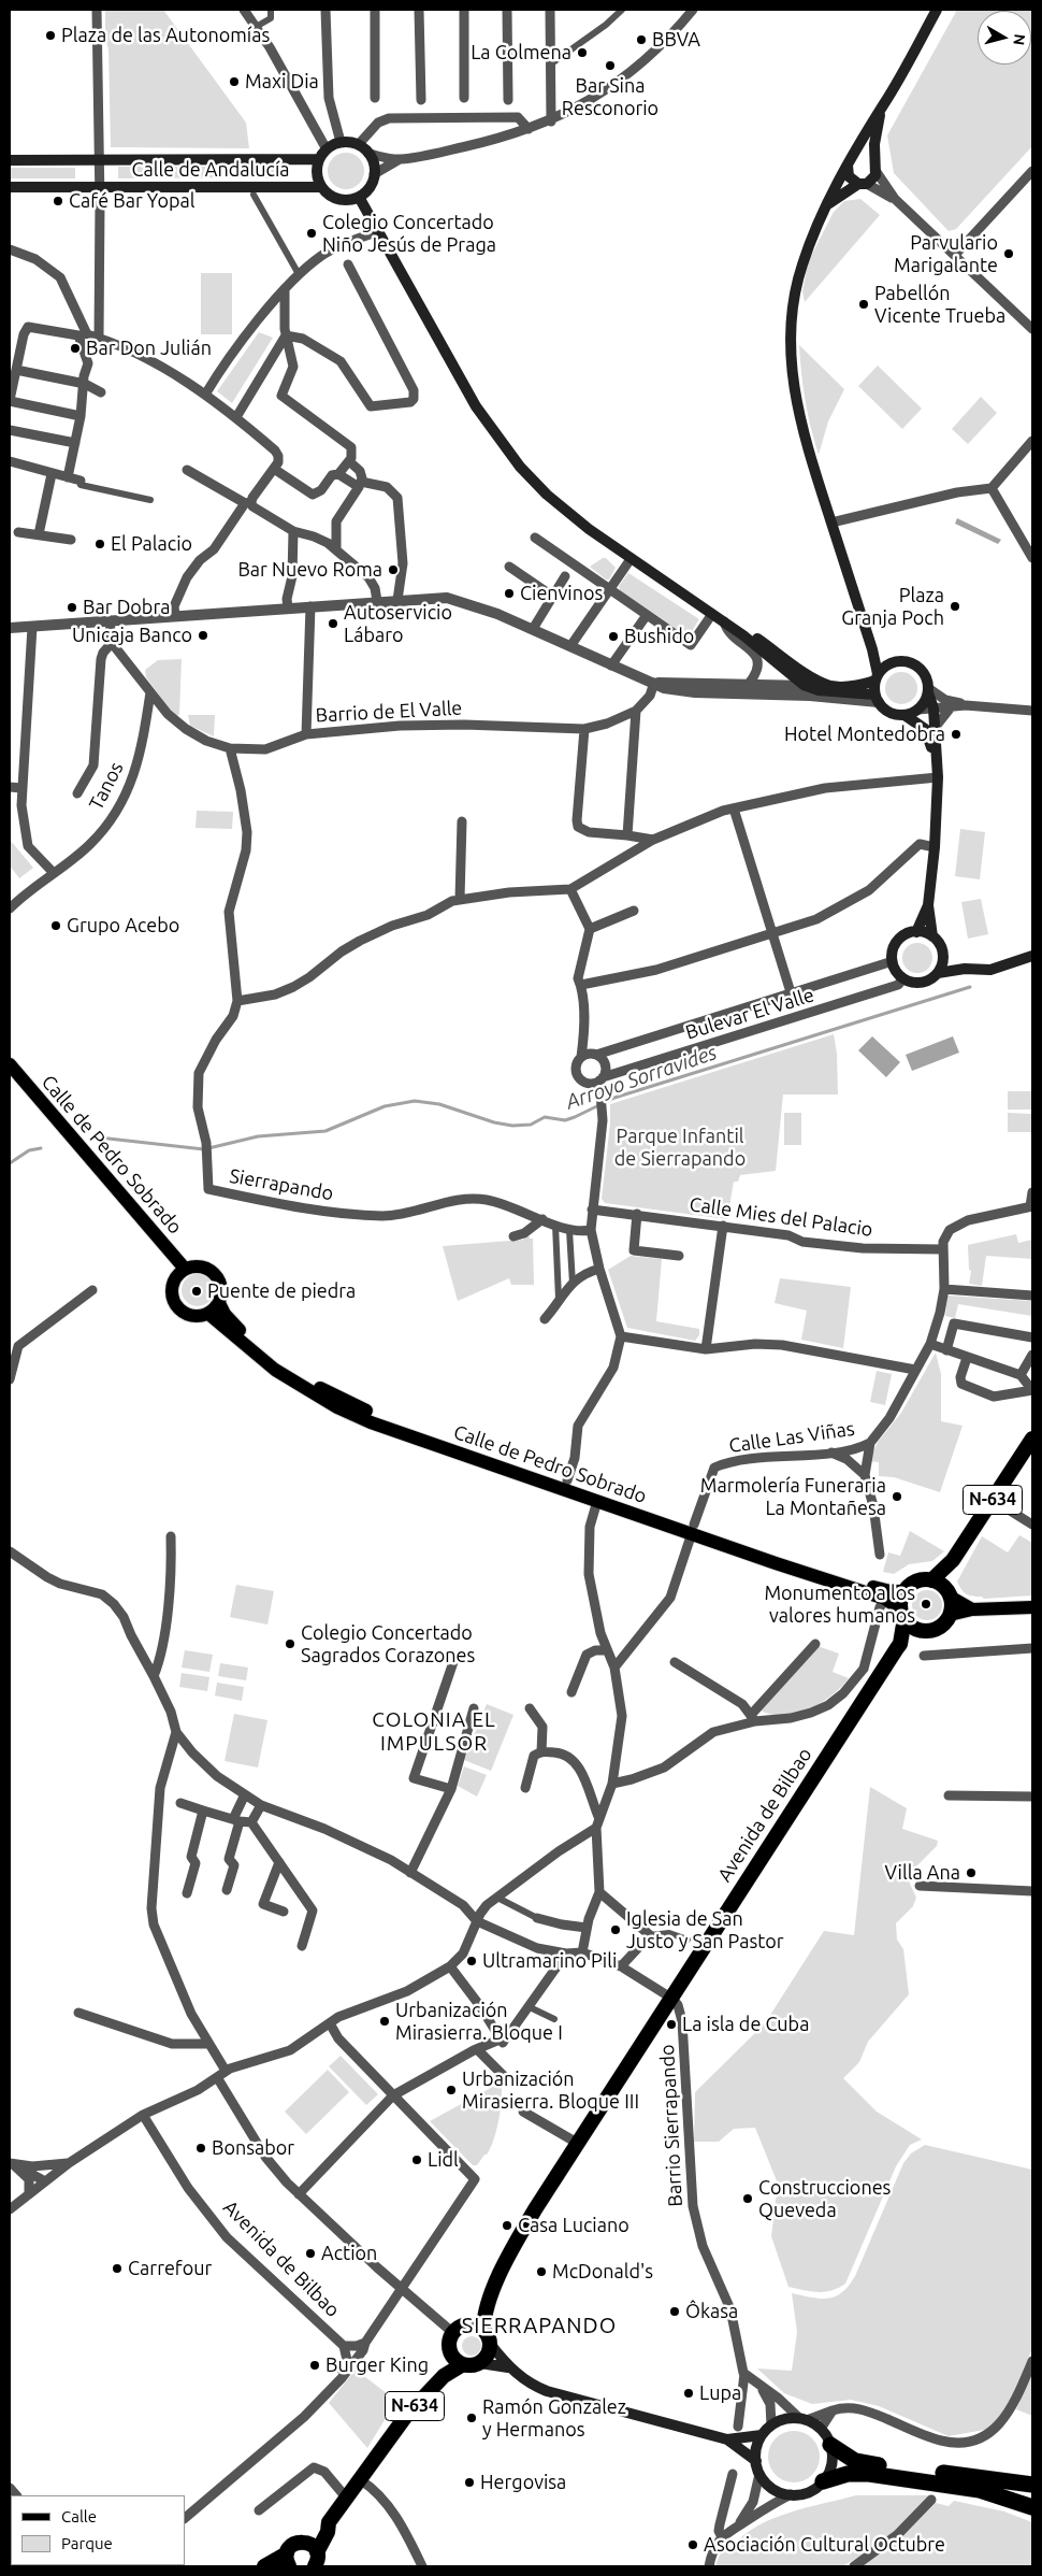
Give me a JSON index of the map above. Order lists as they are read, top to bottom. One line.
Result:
{"streets":{"highway":["N-634","Avenida de Bilbao"],"main road":["Calle de Andalucía","Calle de Pedro Sobrado"],"street":["Barrio de El Valle","Tanos","Bulevar El Valle","Sierrapando","Calle Mies del Palacio","Calle Las Viñas","Barrio Sierrapando"]},"crossings":[["Calle de Pedro Sobrado","Calle Las Viñas"],["Calle de Pedro Sobrado","N-634"],["Calle de Pedro Sobrado","Avenida de Bilbao"],["N-634","Avenida de Bilbao"],["Avenida de Bilbao","Barrio Sierrapando"]],"districts":["COLONIA EL IMPULSOR","SIERRAPANDO"],"water":["Arroyo Sorravides"],"parks":["Parque Infantil de Sierrapando"],"places":["Plaza de las Autonomías","BBVA","La Colmena","Bar Sina Resconorio","Maxi Dia","Café Bar Yopal","Colegio Concertado Niño Jesús de Praga","Parvulario Marigalante","Pabellón Vicente Trueba","Bar Don Julián","El Palacio","Bar Nuevo Roma","Cienvinos","Plaza Granja Poch","Bar Dobra","Autoservicio Lábaro","Unicaja Banco","Bushido","Hotel Montedobra","Grupo Acebo","Puente de piedra","Marmolería Funeraria La Montañesa","Monumento a los valores humanos","Colegio Concertado Sagrados Corazones","Villa Ana","Iglesia de San Justo y San Pastor","Ultramarino Pili","Urbanización Mirasierra. Bloque I","La isla de Cuba","Urbanización Mirasierra. Bloque III","Bonsabor","Lidl","Construcciones Queveda","Casa Luciano","Action","Carrefour","McDonald's","Ôkasa","Burger King","Lupa","Ramón Gonzalez y Hermanos","Hergovisa","Asociación Cultural Octubre"],"legend":["Calle","Parque"],"north":"right"}
